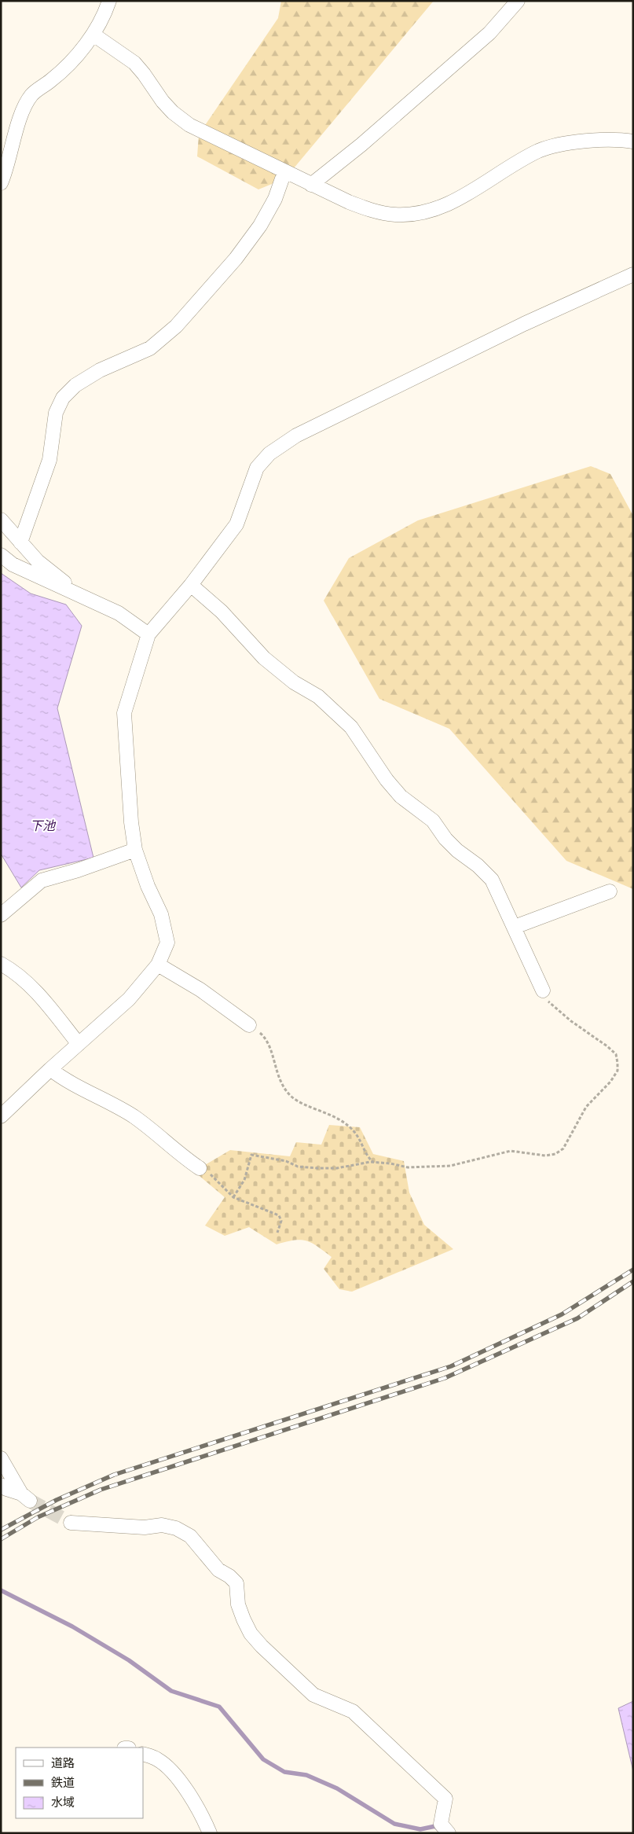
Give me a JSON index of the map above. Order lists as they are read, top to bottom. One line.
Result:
{"water":["下池"],"legend":["道路","鉄道","水域"]}
